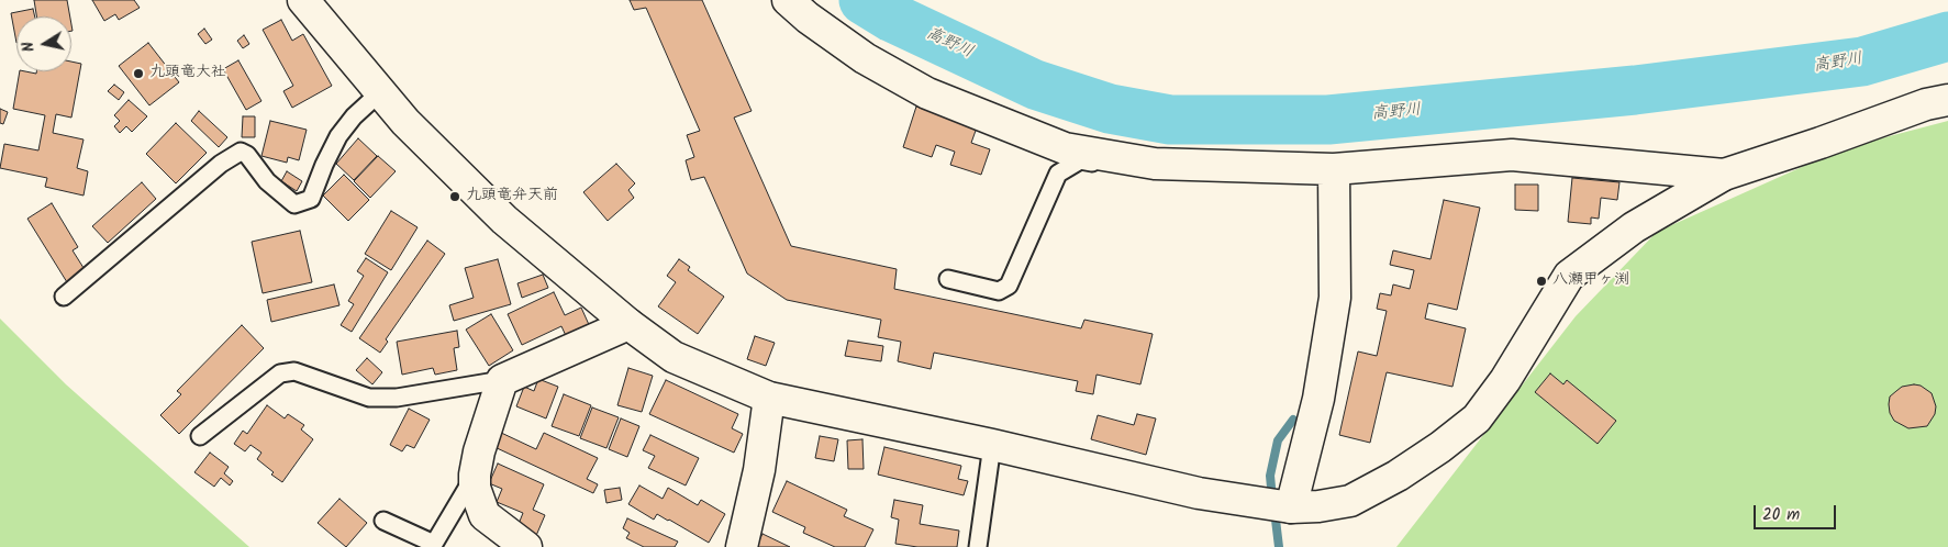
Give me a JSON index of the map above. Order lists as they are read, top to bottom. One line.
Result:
{"water":["高野川"],"places":["九頭竜大社","九頭竜弁天前","八瀬甲ヶ渕"],"scale_bar":"20 m","north":"left"}
